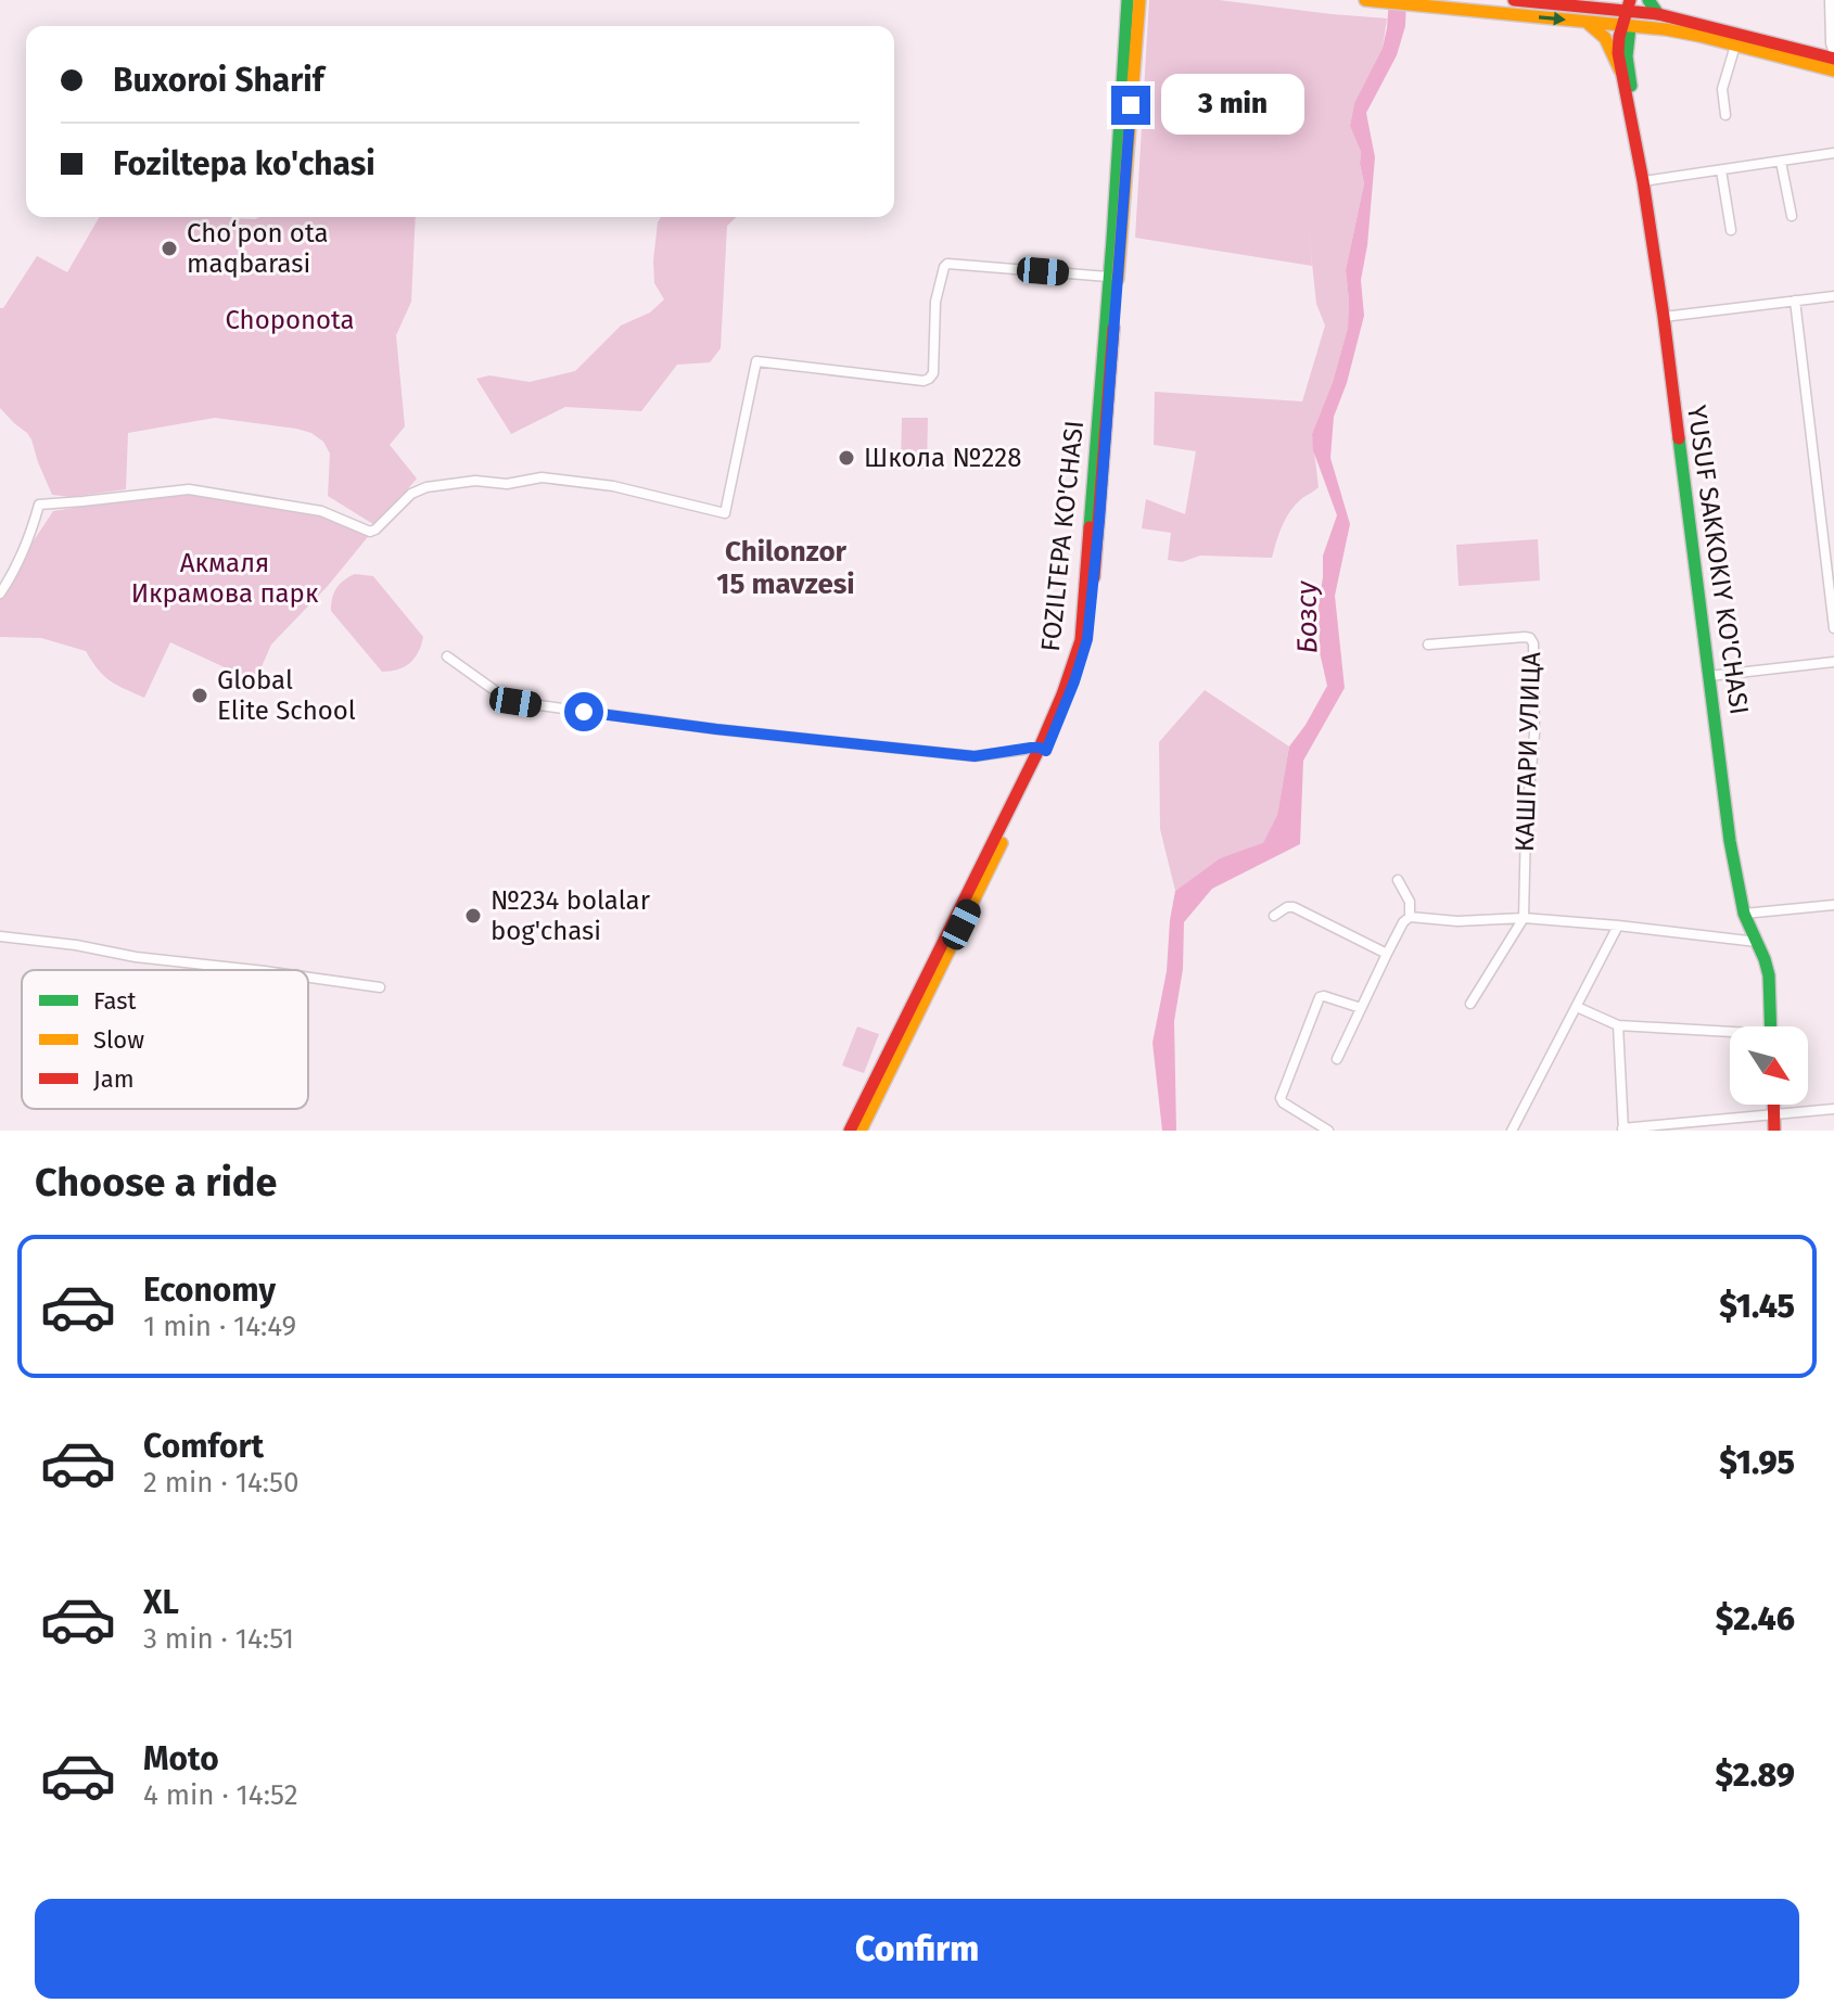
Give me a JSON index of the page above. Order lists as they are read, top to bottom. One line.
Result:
{"streets":{"main road":["FOZILTEPA KO'CHASI","YUSUF SAKKOKIY KO'CHASI"],"street":["КАШГАРИ УЛИЦА"]},"districts":["Chilonzor 15 mavzesi"],"water":["Бозсу"],"parks":["Choponota","Акмаля Икрамова парк"],"places":["Choʻpon ota maqbarasi","Школа №228","Global Elite School","№234 bolalar bog'chasi"],"legend":["Fast","Slow","Jam"],"north":"bottom right","page":{"banner":["Buxoroi Sharif","Foziltepa ko'chasi"],"bubble":"3 min","heading":"Choose a ride","list":[{"name":"Economy","note":"1 min · 14:49","value":"$1.45"},{"name":"Comfort","note":"2 min · 14:50","value":"$1.95"},{"name":"XL","note":"3 min · 14:51","value":"$2.46"},{"name":"Moto","note":"4 min · 14:52","value":"$2.89"}],"buttons":"Confirm"}}
